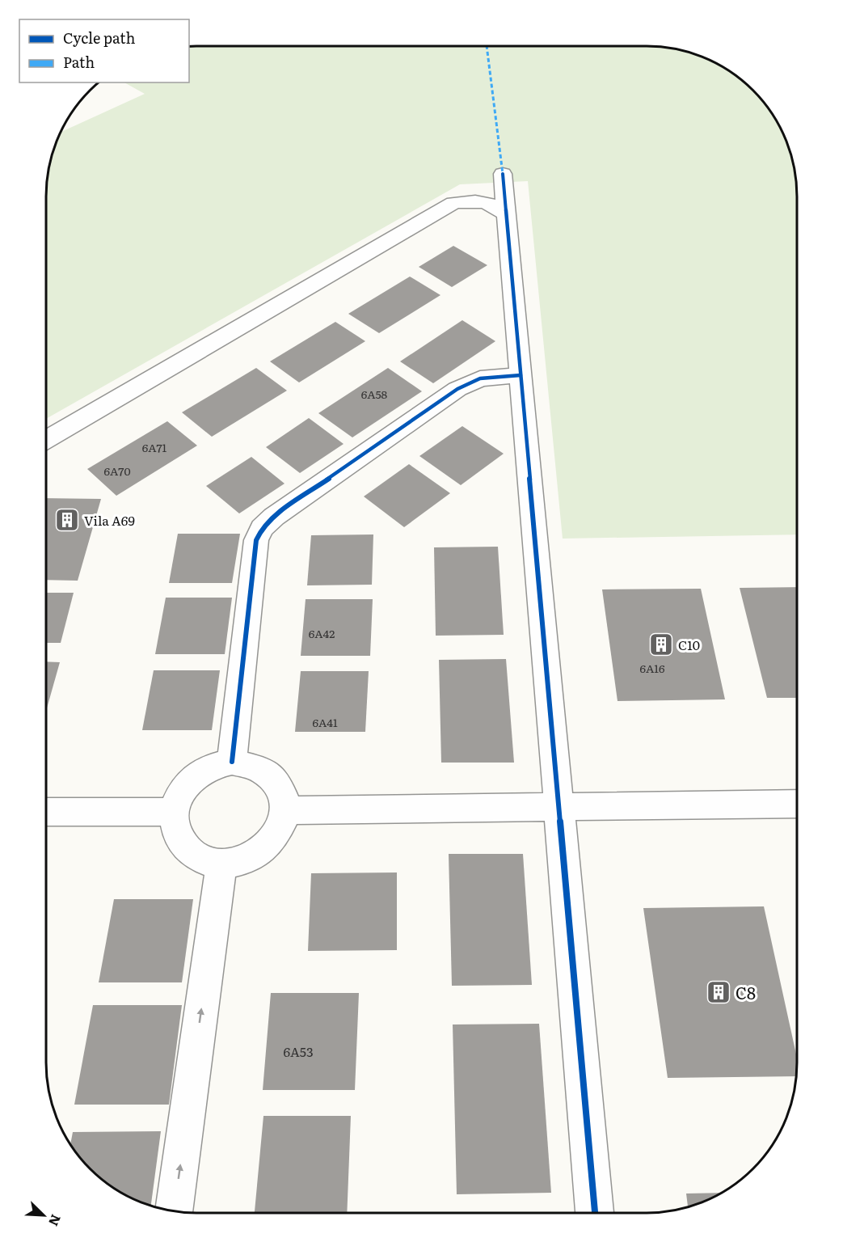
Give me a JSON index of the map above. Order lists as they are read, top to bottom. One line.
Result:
{"places":{"building":["Vila A69","C10","C8"]},"house_numbers":["6A58","6A71","6A70","6A42","6A16","6A41","6A53"],"legend":["Cycle path","Path"],"north":"bottom right"}
